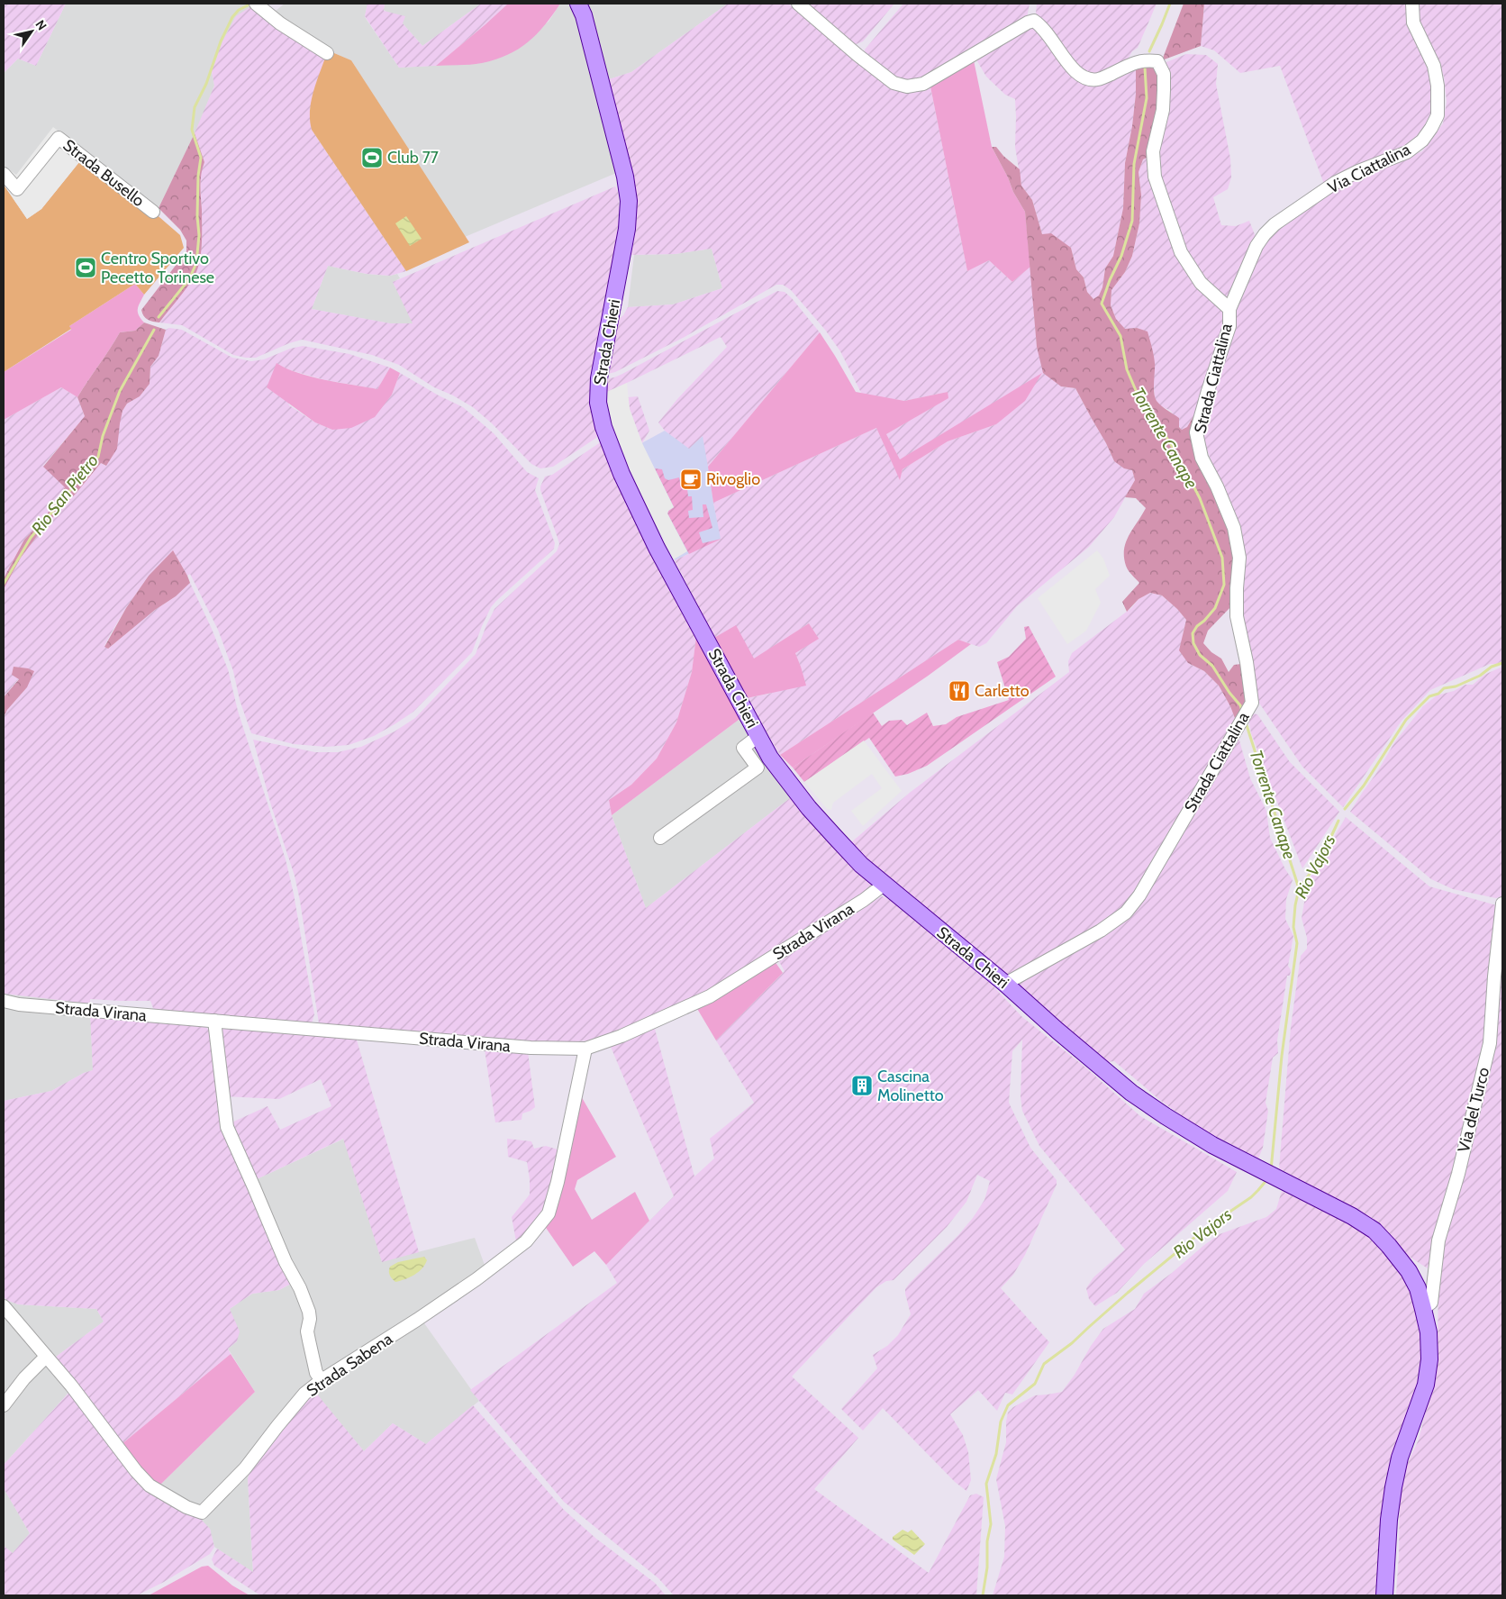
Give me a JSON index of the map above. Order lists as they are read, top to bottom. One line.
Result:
{"streets":{"main road":["Strada Chieri"],"street":["Via Ciattalina","Strada Busello","Strada Ciattalina","Strada Virana","Via del Turco","Strada Sabena"]},"crossings":[["Via Ciattalina","Strada Ciattalina"],["Strada Chieri","Strada Ciattalina"],["Strada Chieri","Strada Virana"],["Strada Chieri","Via del Turco"],["Strada Virana","Strada Sabena"]],"water":["Torrente Canape","Rio San Pietro","Rio Vajors"],"places":{"sports":["Club 77","Centro Sportivo Pecetto Torinese"],"cafe":["Rivoglio"],"restaurant":["Carletto"],"building":["Cascina Molinetto"]},"north":"top right"}
